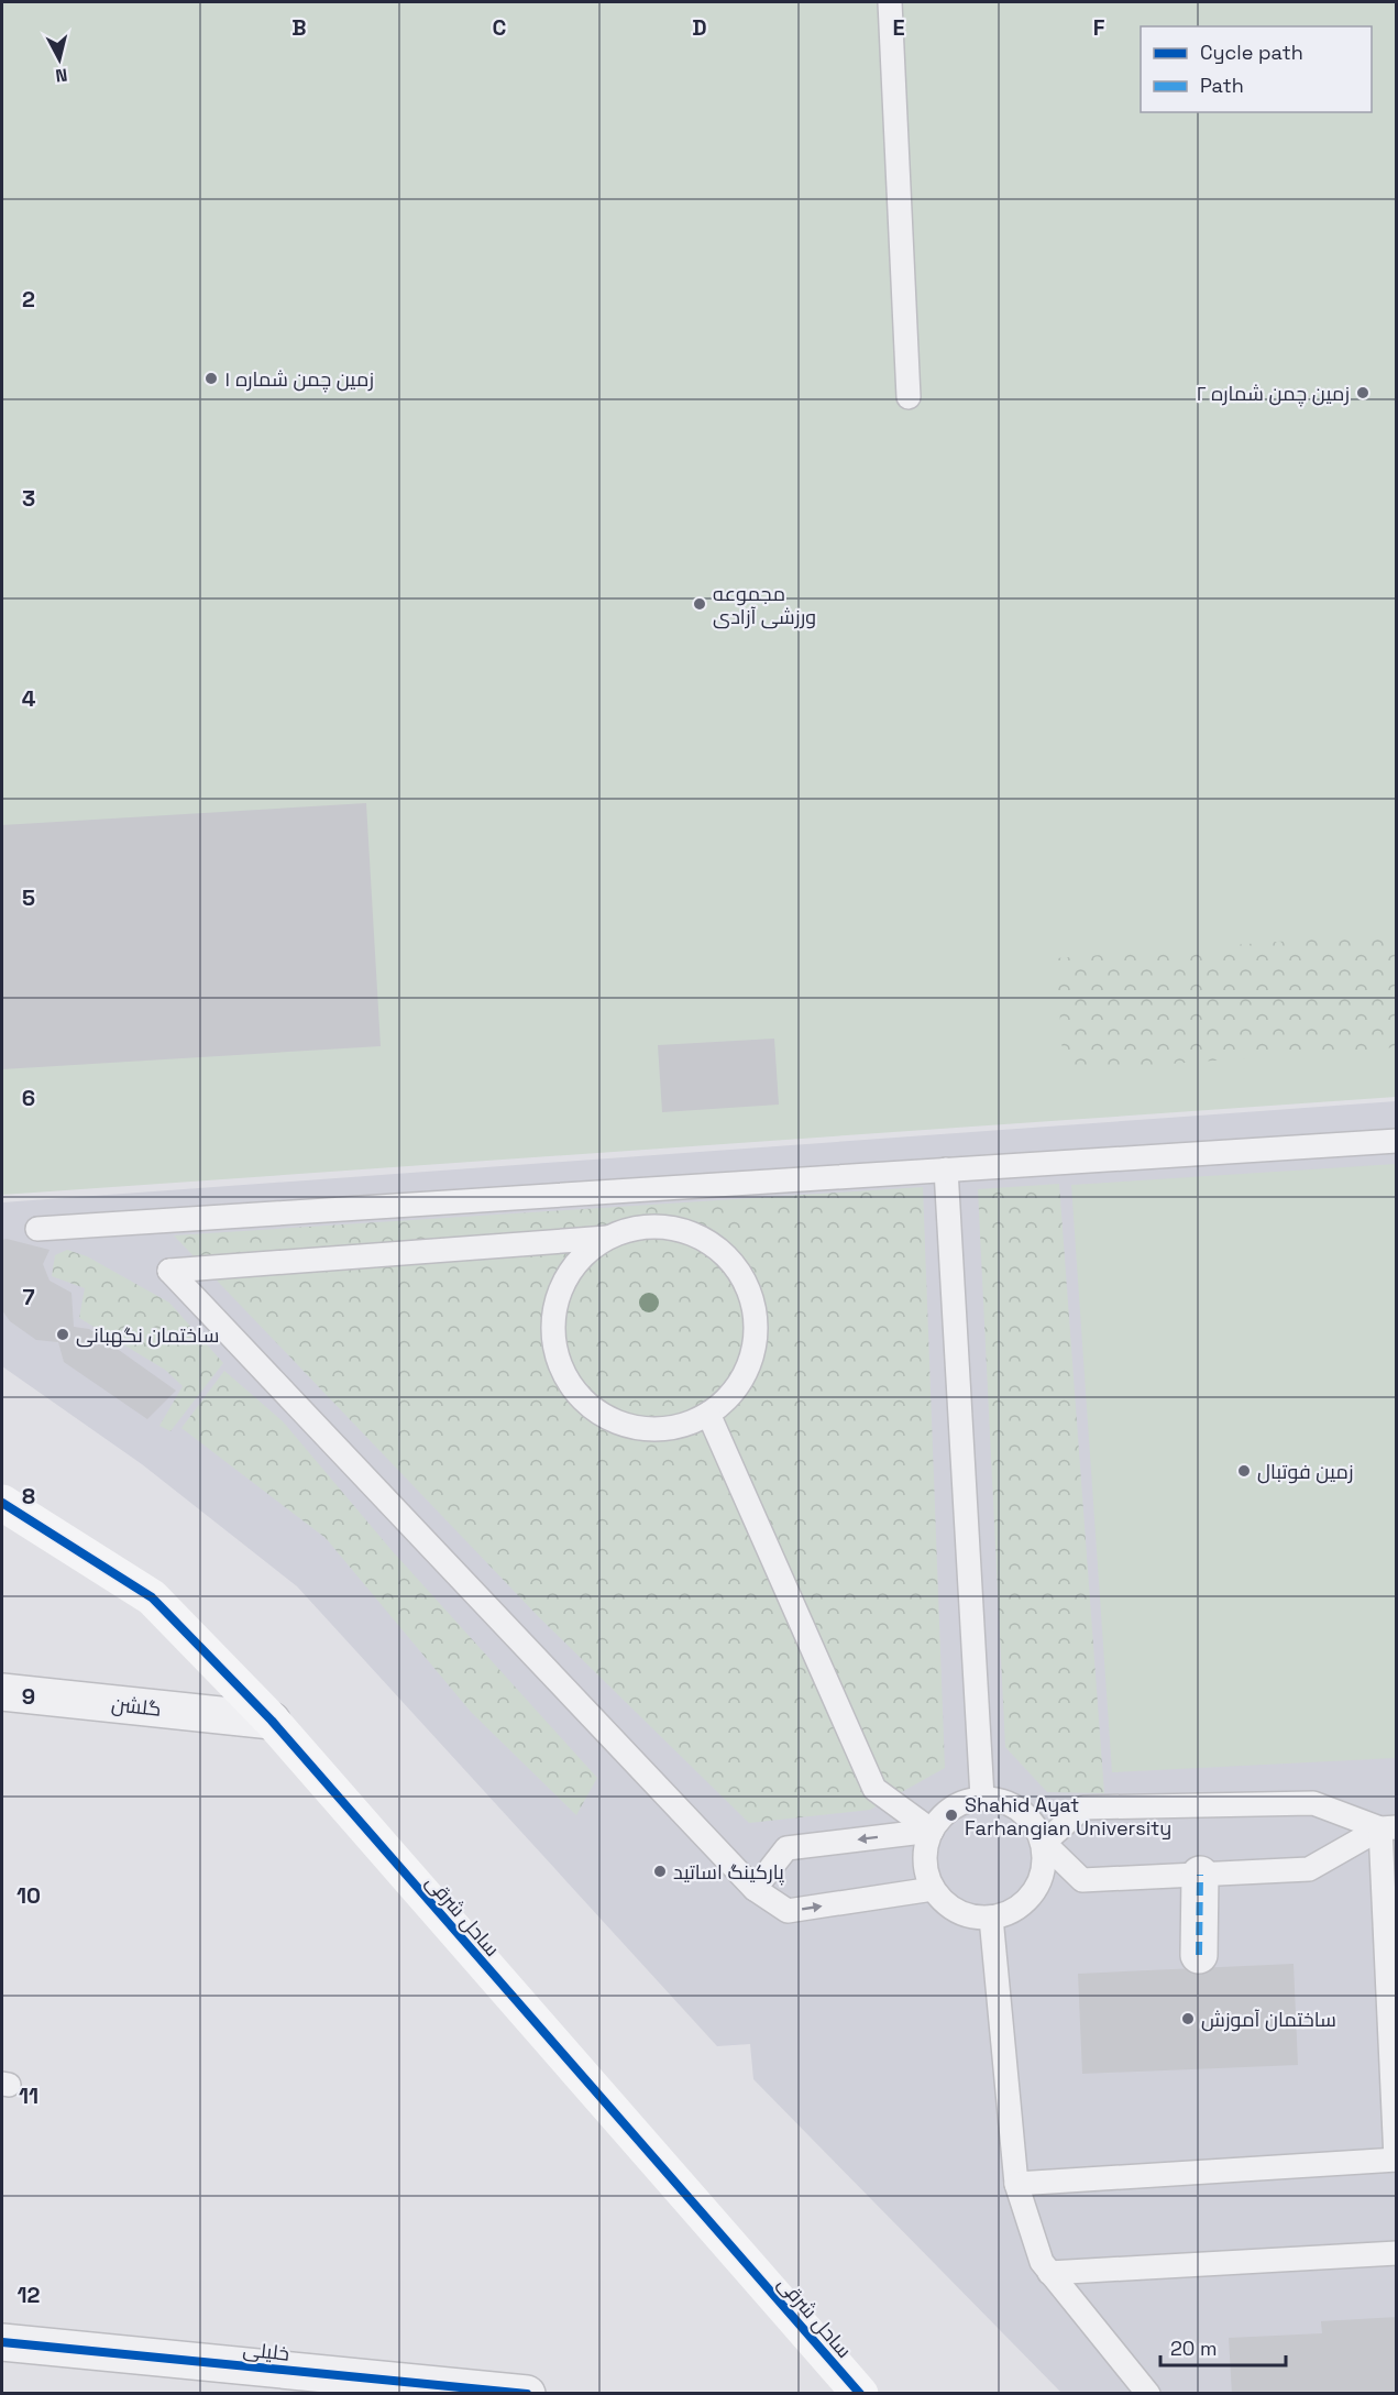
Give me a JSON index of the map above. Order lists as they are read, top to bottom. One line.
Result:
{"streets":{"street":["گلشن","ساحل شرقی","خلیلی"]},"crossings":[["گلشن","ساحل شرقی"]],"places":["زمین چمن شماره ۱","زمین چمن شماره ۲","مجموعه ورزشی آزادی","ساختمان نگهبانی","زمین فوتبال","Shahid Ayat Farhangian University","پارکینگ اساتید","ساختمان آموزش"],"legend":["Cycle path","Path"],"scale_bar":"20 m","north":"bottom","grid":{"columns":["B","C","D","E","F"],"rows":["2","3","4","5","6","7","8","9","10","11","12"]}}
